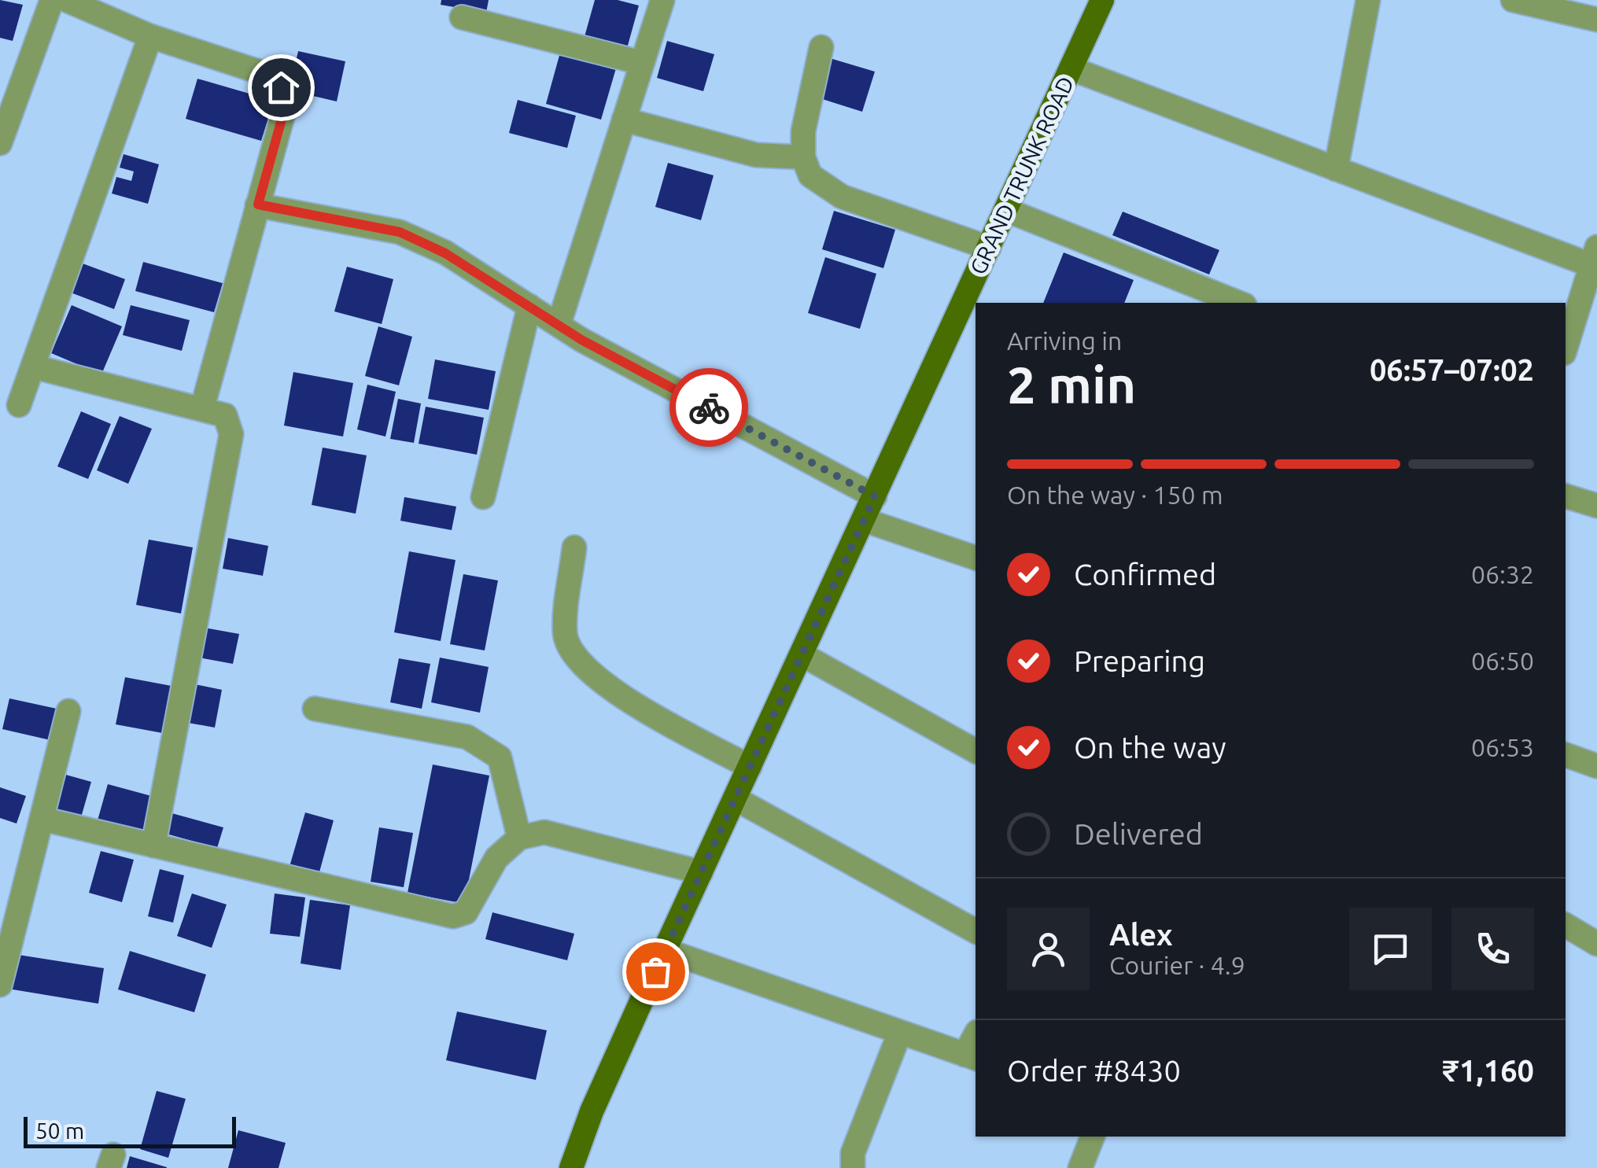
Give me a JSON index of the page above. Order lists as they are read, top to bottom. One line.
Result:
{"streets":{"main road":["GRAND TRUNK ROAD"]},"scale_bar":"50 m","page":{"heading":["2 min","Arriving in","06:57–07:02"],"panel":["Alex","Courier · 4.9","Order #8430","₹1,160"],"bar":"On the way · 150 m","list":[["Confirmed","06:32"],["Preparing","06:50"],["On the way","06:53"],"Delivered"],"scale":"50 m"}}
